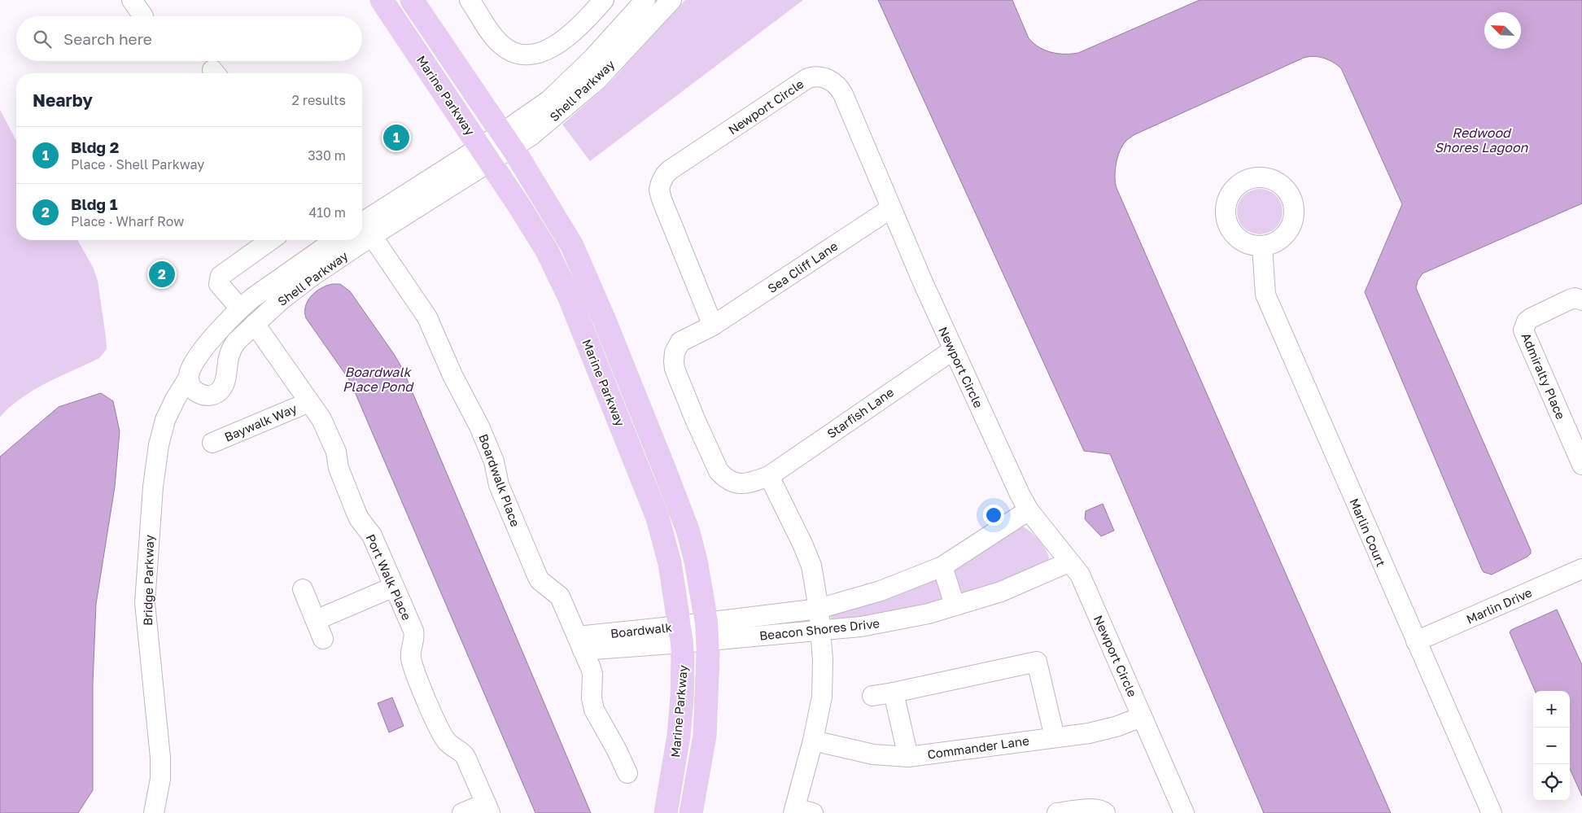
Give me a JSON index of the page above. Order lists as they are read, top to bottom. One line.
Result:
{"streets":{"main road":["Marine Parkway"],"street":["Shell Parkway","Newport Circle","Sea Cliff Lane","Admiralty Place","Starfish Lane","Baywalk Way","Boardwalk Place","Marlin Court","Port Walk Place","Bridge Parkway","Marlin Drive","Beacon Shores Drive","Boardwalk","Commander Lane"]},"crossings":[["Shell Parkway","Marine Parkway"],["Shell Parkway","Boardwalk Place"],["Shell Parkway","Port Walk Place"],["Shell Parkway","Bridge Parkway"],["Marine Parkway","Beacon Shores Drive"],["Marine Parkway","Boardwalk"],["Newport Circle","Sea Cliff Lane"],["Newport Circle","Starfish Lane"],["Newport Circle","Beacon Shores Drive"],["Newport Circle","Commander Lane"],["Baywalk Way","Port Walk Place"],["Boardwalk Place","Boardwalk"],["Marlin Court","Marlin Drive"],["Beacon Shores Drive","Boardwalk"]],"water":["Redwood Shores Lagoon","Boardwalk Place Pond"],"north":"top left","page":{"search":"Search here","heading":["Nearby","2 results"],"pins":["1","2"],"list":[{"mark":"1","name":"Bldg 2","note":"Place · Shell Parkway","value":"330 m"},{"mark":"2","name":"Bldg 1","note":"Place · Wharf Row","value":"410 m"}],"map_buttons":["+","−"]}}
